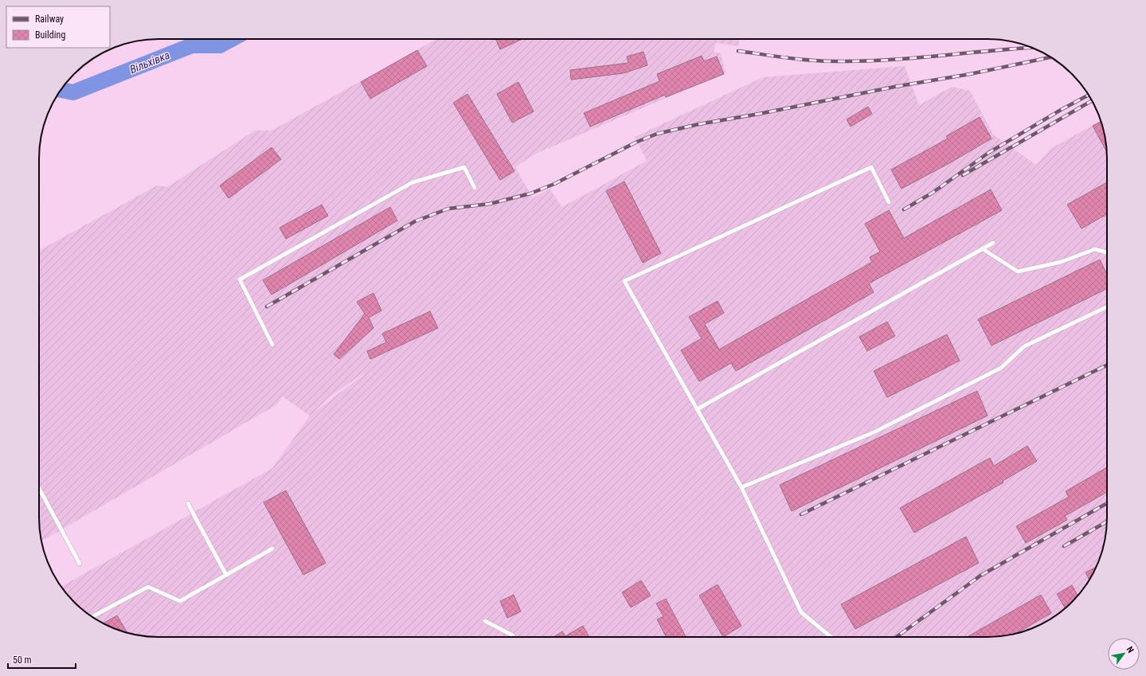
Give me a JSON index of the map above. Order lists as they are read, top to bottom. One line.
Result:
{"water":["Вільхівка"],"legend":["Railway","Building"],"scale_bar":"50 m","north":"top right"}
